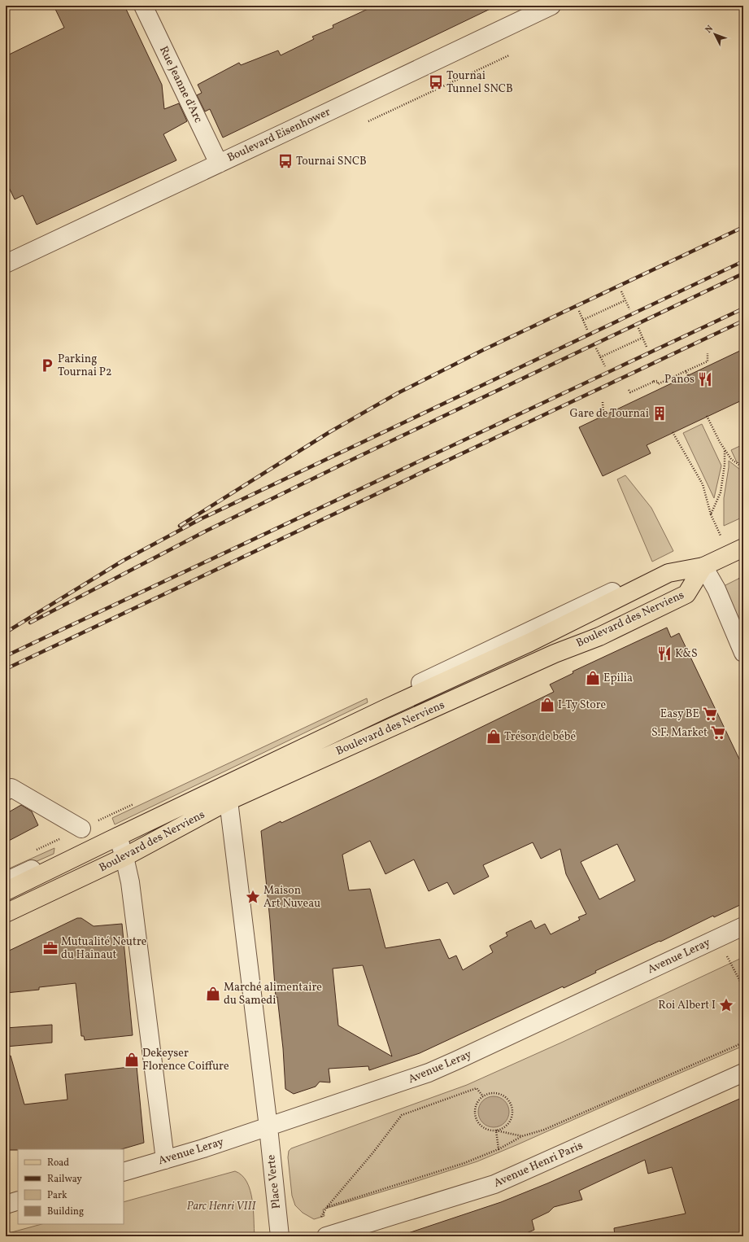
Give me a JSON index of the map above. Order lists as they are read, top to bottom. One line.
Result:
{"streets":{"main road":["Boulevard des Nerviens"],"street":["Rue Jeanne d'Arc","Boulevard Eisenhower","Avenue Leray","Avenue Henri Paris","Place Verte"]},"crossings":[["Rue Jeanne d'Arc","Boulevard Eisenhower"],["Boulevard des Nerviens","Place Verte"],["Avenue Leray","Place Verte"]],"parks":["Parc Henri VIII"],"places":{"bus stop":["Tournai Tunnel SNCB","Tournai SNCB"],"parking":["Parking Tournai P2"],"restaurant":["Panos","K&S"],"building":["Gare de Tournai"],"shop":["Epilia","I-Ty Store","Trésor de bébé","Marché alimentaire du Samedi","Dekeyser Florence Coiffure"],"supermarket":["Easy BE","S.F. Market"],"place":["Maison Art Nuveau","Roi Albert I"],"office":["Mutualité Neutre du Hainaut"]},"legend":["Road","Railway","Park","Building"],"north":"top left"}
